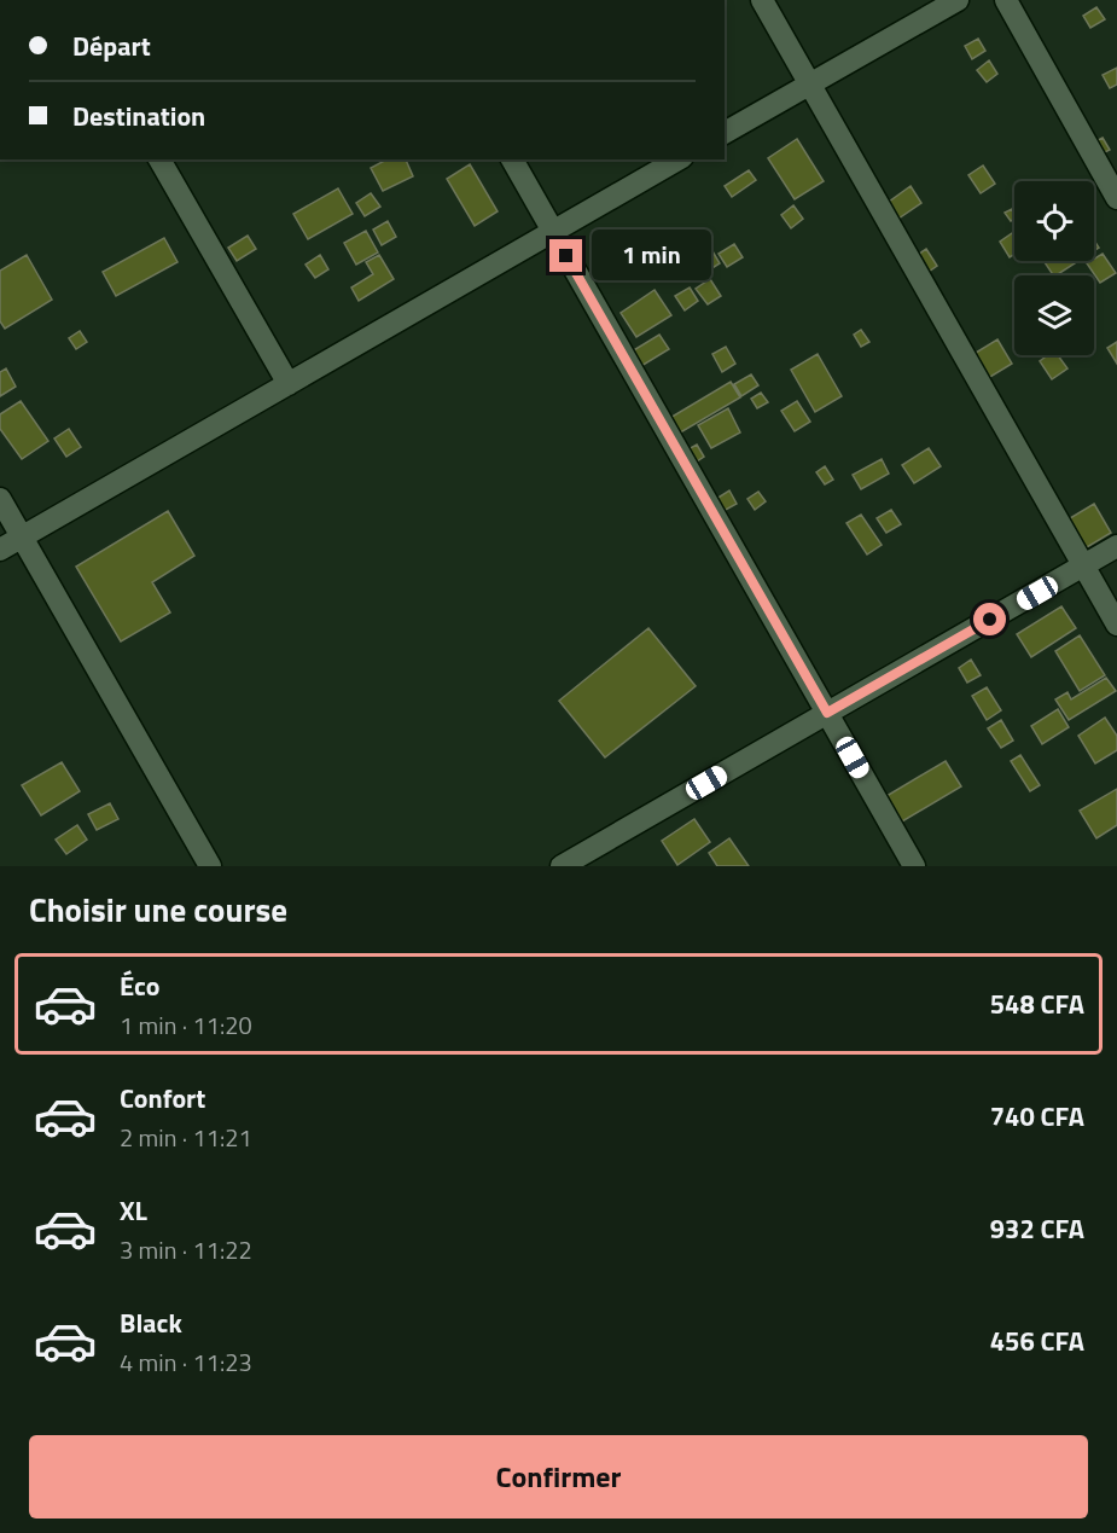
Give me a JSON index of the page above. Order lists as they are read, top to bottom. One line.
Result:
{"page":{"banner":["Départ","Destination"],"bubble":"1 min","heading":"Choisir une course","list":[{"name":"Éco","note":"1 min · 11:20","value":"548 CFA"},{"name":"Confort","note":"2 min · 11:21","value":"740 CFA"},{"name":"XL","note":"3 min · 11:22","value":"932 CFA"},{"name":"Black","note":"4 min · 11:23","value":"456 CFA"}],"buttons":"Confirmer"}}
